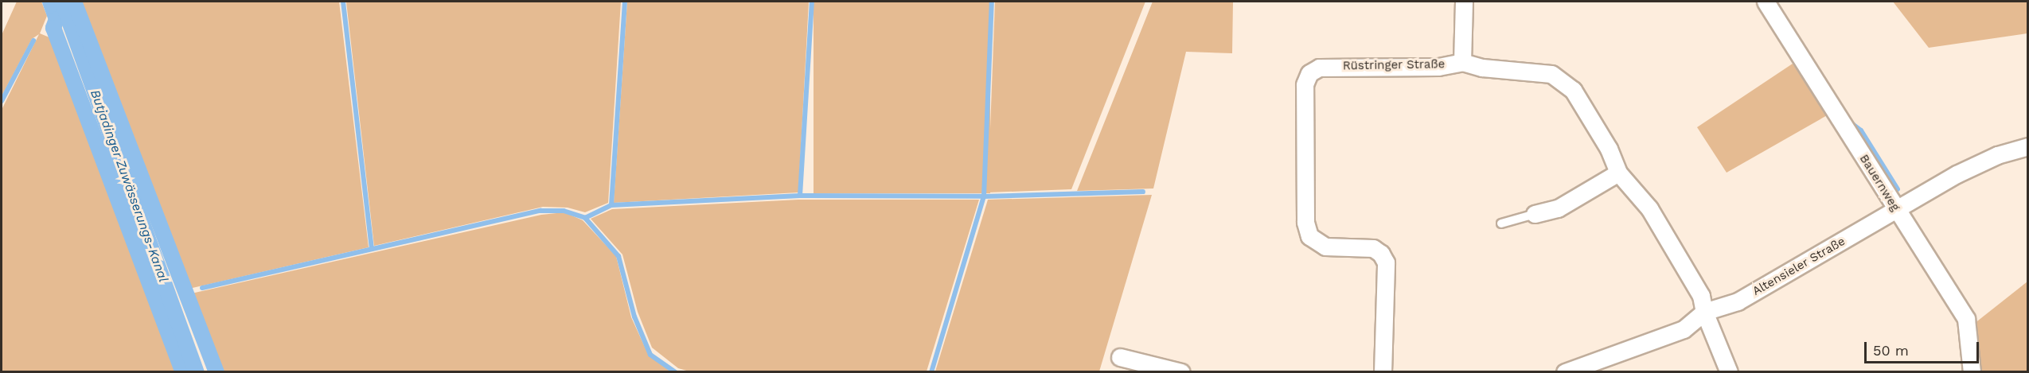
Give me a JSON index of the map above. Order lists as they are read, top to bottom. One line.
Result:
{"streets":{"street":["Rüstringer Straße","Bauernweg","Altensieler Straße"]},"crossings":[["Rüstringer Straße","Altensieler Straße"],["Bauernweg","Altensieler Straße"]],"water":["Butjadinger Zuwässerungs-Kanal"],"scale_bar":"50 m"}
